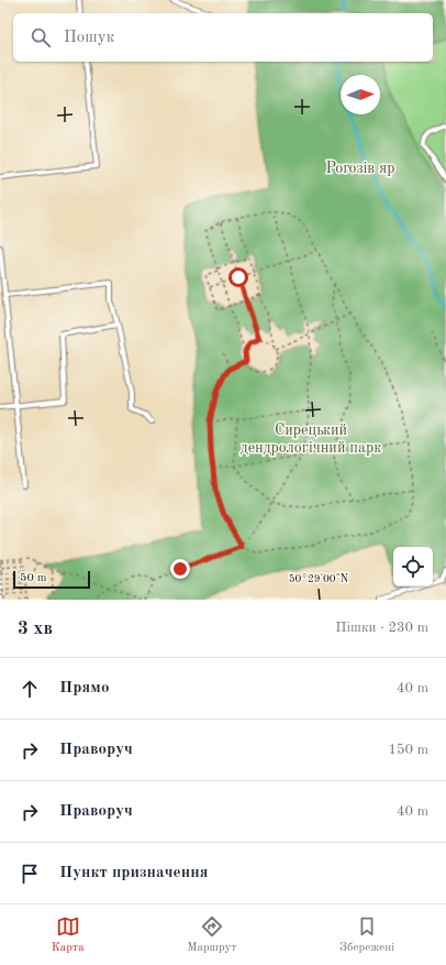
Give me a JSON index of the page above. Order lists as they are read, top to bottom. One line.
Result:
{"parks":["Рогозів яр","Сирецький дендрологічний парк"],"scale_bar":"50 m","north":"right","page":{"search":"Пошук","scale":"50 m","heading":["3 хв","Пішки · 230 m"],"list":[["Прямо","40 m"],["Праворуч","150 m"],["Праворуч","40 m"],"Пункт призначення"],"nav":["Карта","Маршрут","Збережені"]},"coordinates":["50°29'00\"N"]}
